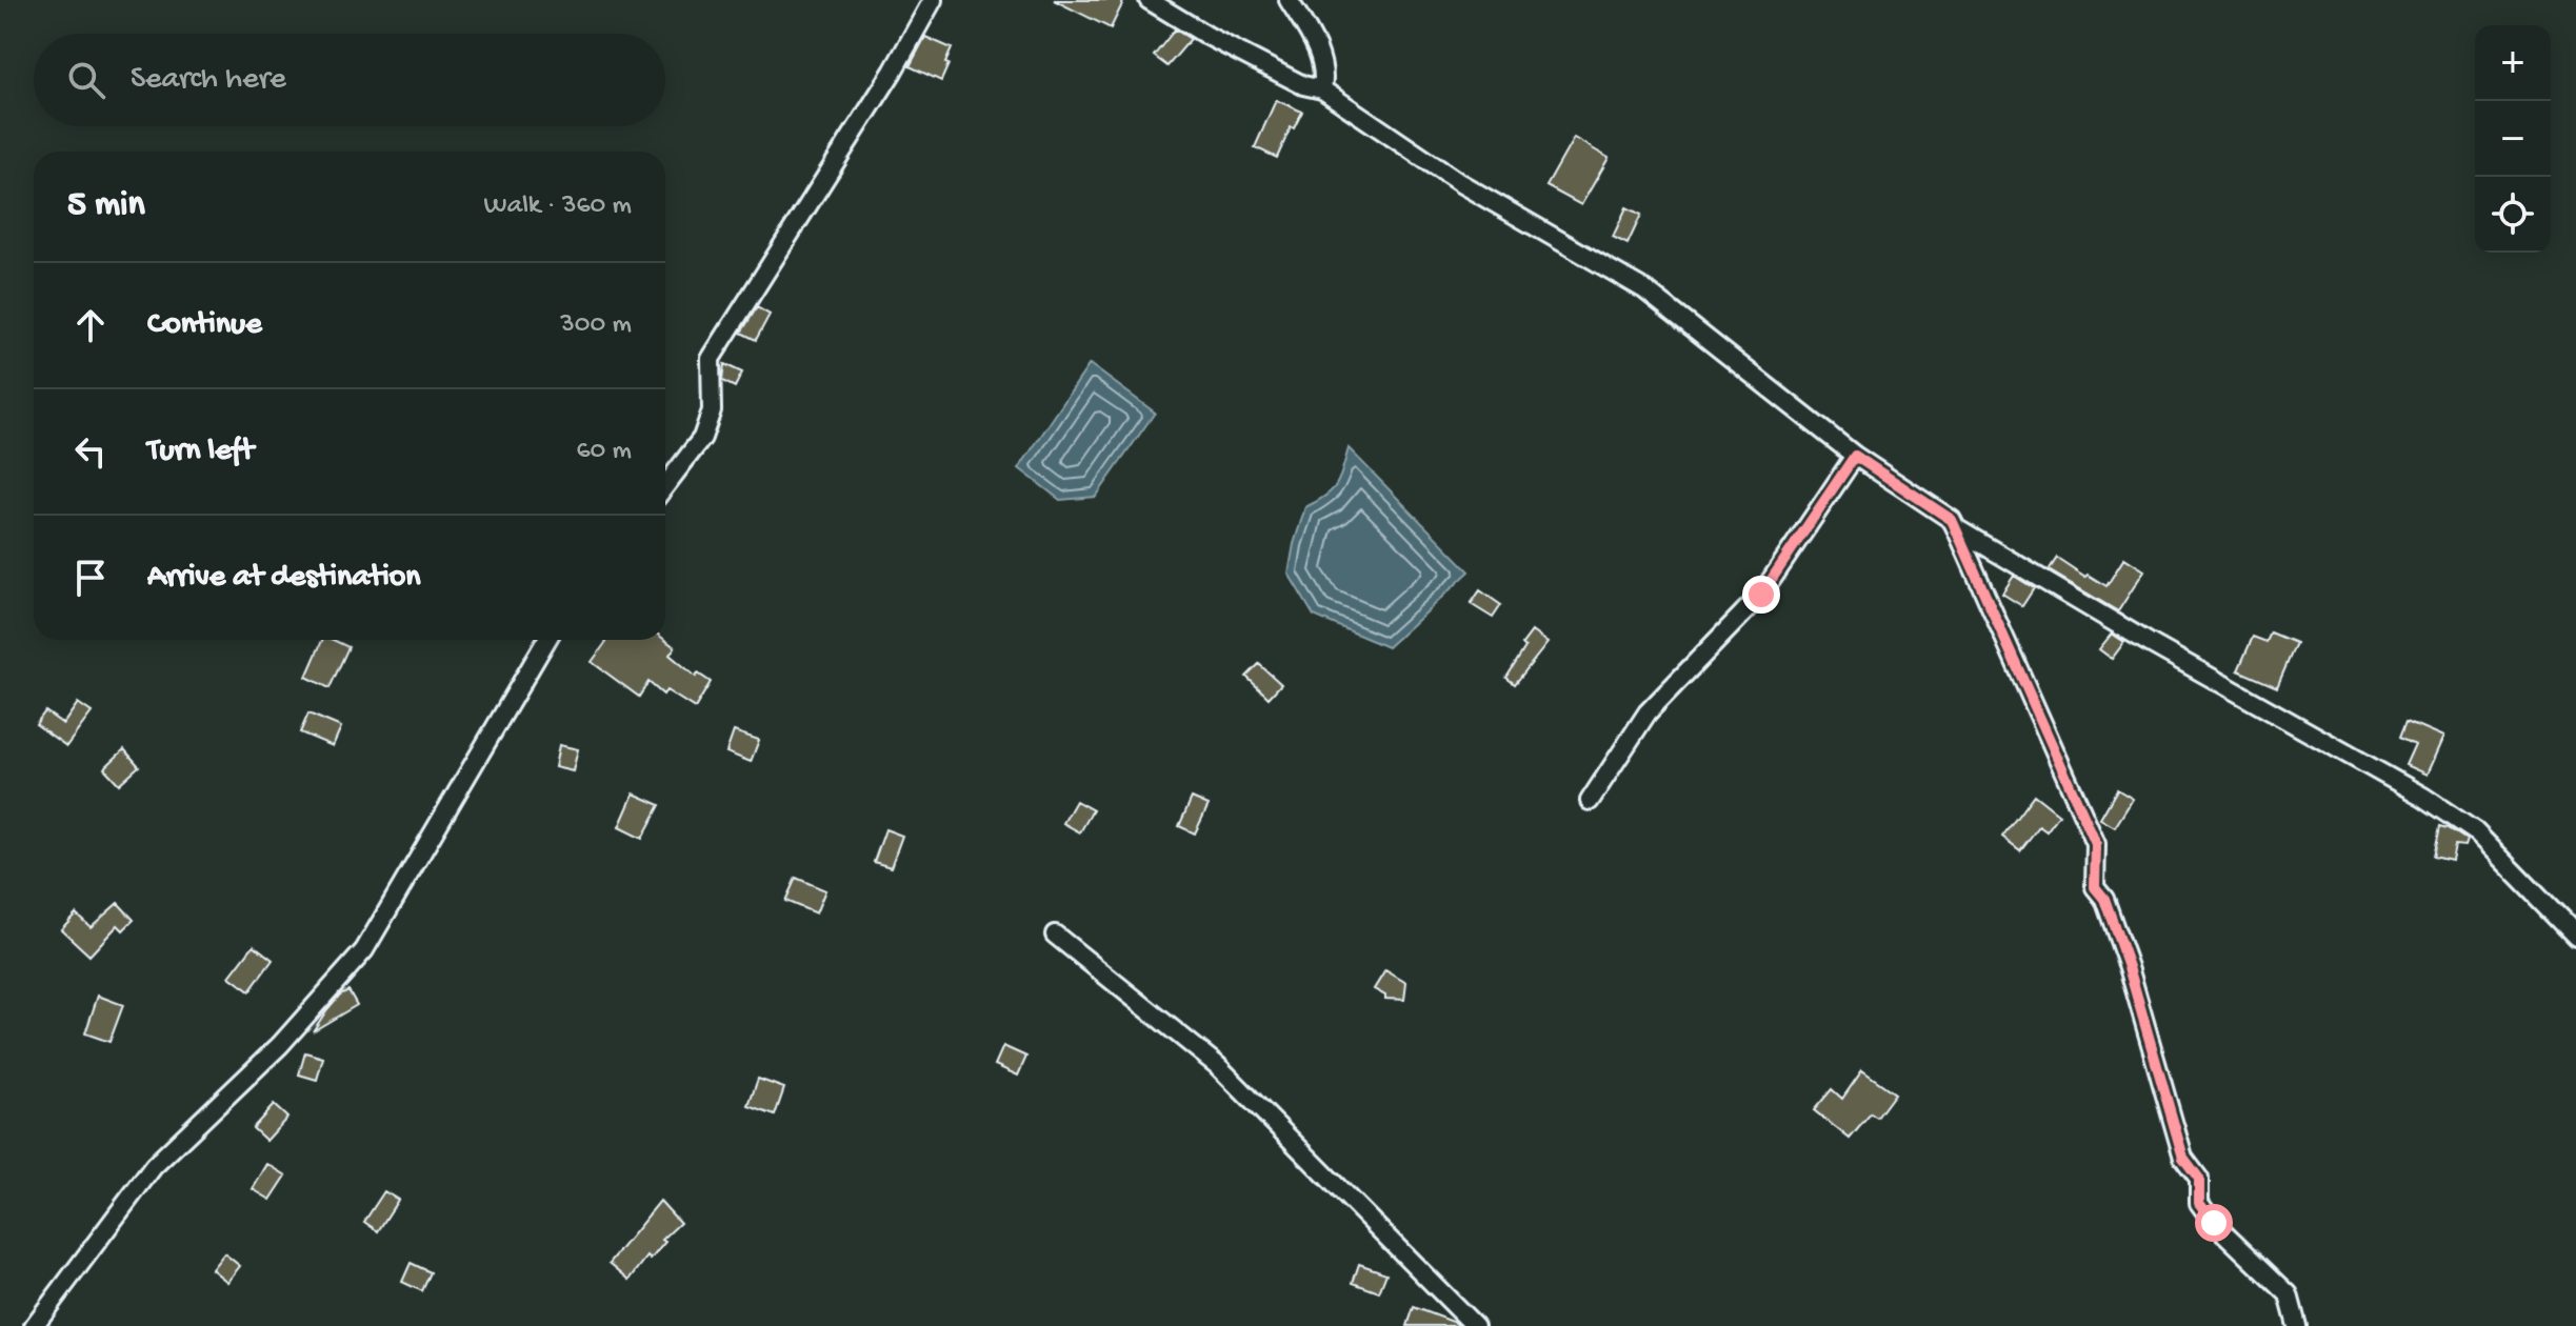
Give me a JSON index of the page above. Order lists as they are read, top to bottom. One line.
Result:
{"page":{"map_buttons":["+","−"],"search":"Search here","heading":["5 min","Walk · 360 m"],"list":[["Continue","300 m"],["Turn left","60 m"],"Arrive at destination"]}}
